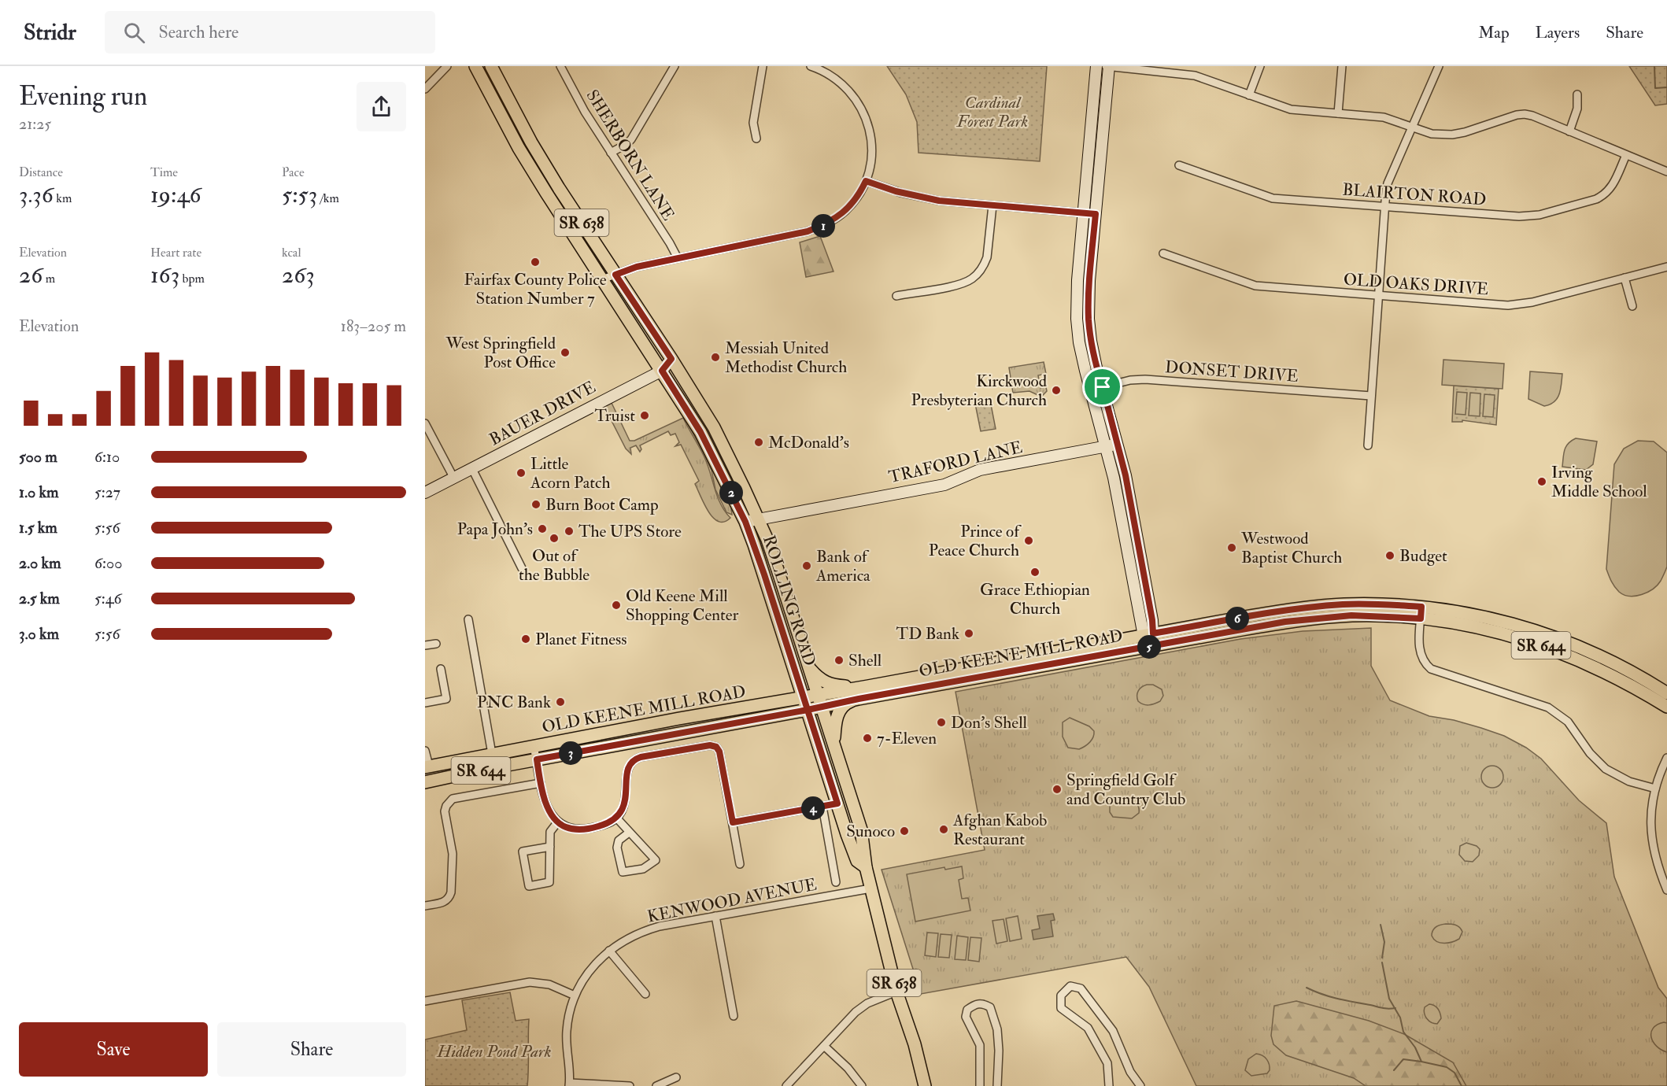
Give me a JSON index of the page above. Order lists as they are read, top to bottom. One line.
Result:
{"streets":{"main road":["SR 638","ROLLING ROAD","SR 644","OLD KEENE MILL ROAD"],"street":["SHERBORN LANE","BLAIRTON ROAD","OLD OAKS DRIVE","DONSET DRIVE","BAUER DRIVE","TRAFORD LANE","KENWOOD AVENUE"]},"crossings":[["BAUER DRIVE","ROLLING ROAD"],["TRAFORD LANE","ROLLING ROAD"],["ROLLING ROAD","OLD KEENE MILL ROAD"],["ROLLING ROAD","KENWOOD AVENUE"]],"parks":["Cardinal Forest Park","Hidden Pond Park"],"places":["Fairfax County Police Station Number 7","West Springfield Post Office","Messiah United Methodist Church","Kirckwood Presbyterian Church","Truist","McDonald's","Little Acorn Patch","Irving Middle School","Burn Boot Camp","Papa John's","The UPS Store","Out of the Bubble","Prince of Peace Church","Westwood Baptist Church","Budget","Bank of America","Grace Ethiopian Church","Old Keene Mill Shopping Center","TD Bank","Planet Fitness","Shell","PNC Bank","Don's Shell","7-Eleven","Springfield Golf and Country Club","Afghan Kabob Restaurant","Sunoco"],"page":{"header":"Stridr","search":"Search here","nav":["Map","Layers","Share"],"heading":["Evening run","21:25"],"stats":[["Distance","3.36 km"],["Time","19:46"],["Pace","5:53 /km"],["Elevation","26 m"],["Heart rate","163 bpm"],["kcal","263"]],"pins":["1","2","6","5","3","4"],"chart":["Elevation","183–205 m"],"list":[{"name":"500 m","note":"6:10"},{"name":"1.0 km","note":"5:27"},{"name":"1.5 km","note":"5:56"},{"name":"2.0 km","note":"6:00"},{"name":"2.5 km","note":"5:46"},{"name":"3.0 km","note":"5:56"}],"buttons":["Save","Share"]}}
